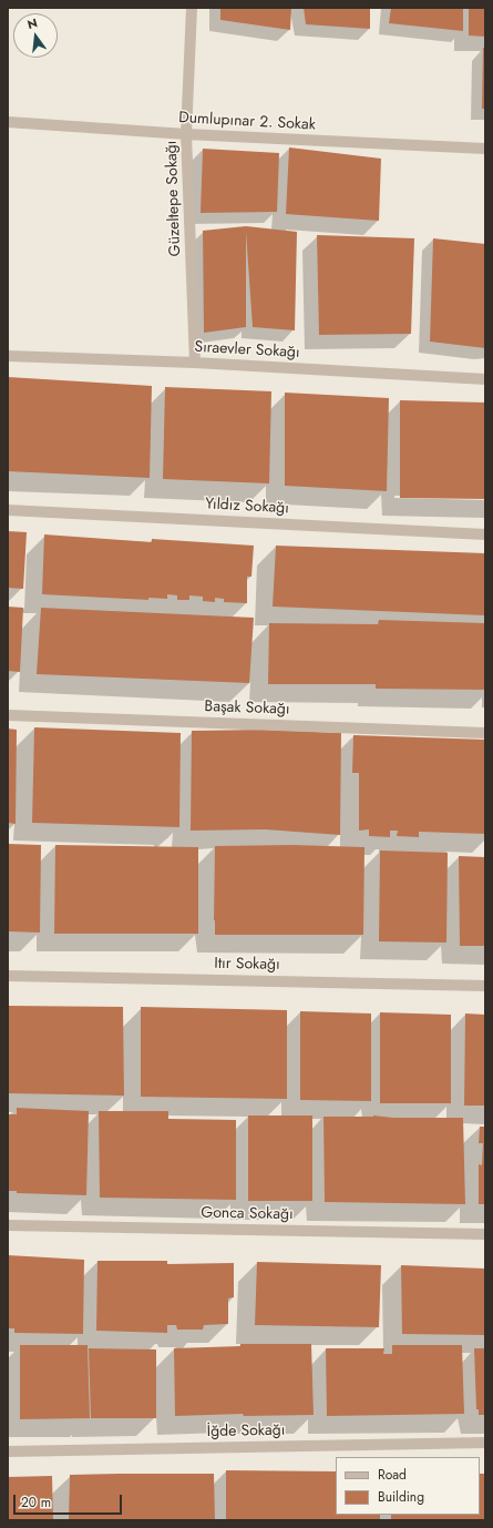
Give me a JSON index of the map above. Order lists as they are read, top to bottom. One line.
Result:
{"streets":{"street":["Dumlupınar 2. Sokak","Güzeltepe Sokağı","Sıraevler Sokağı","Yıldız Sokağı","Başak Sokağı","Itır Sokağı","Gonca Sokağı","İğde Sokağı"]},"crossings":[["Dumlupınar 2. Sokak","Güzeltepe Sokağı"],["Güzeltepe Sokağı","Sıraevler Sokağı"]],"legend":["Road","Building"],"scale_bar":"20 m","north":"top"}
